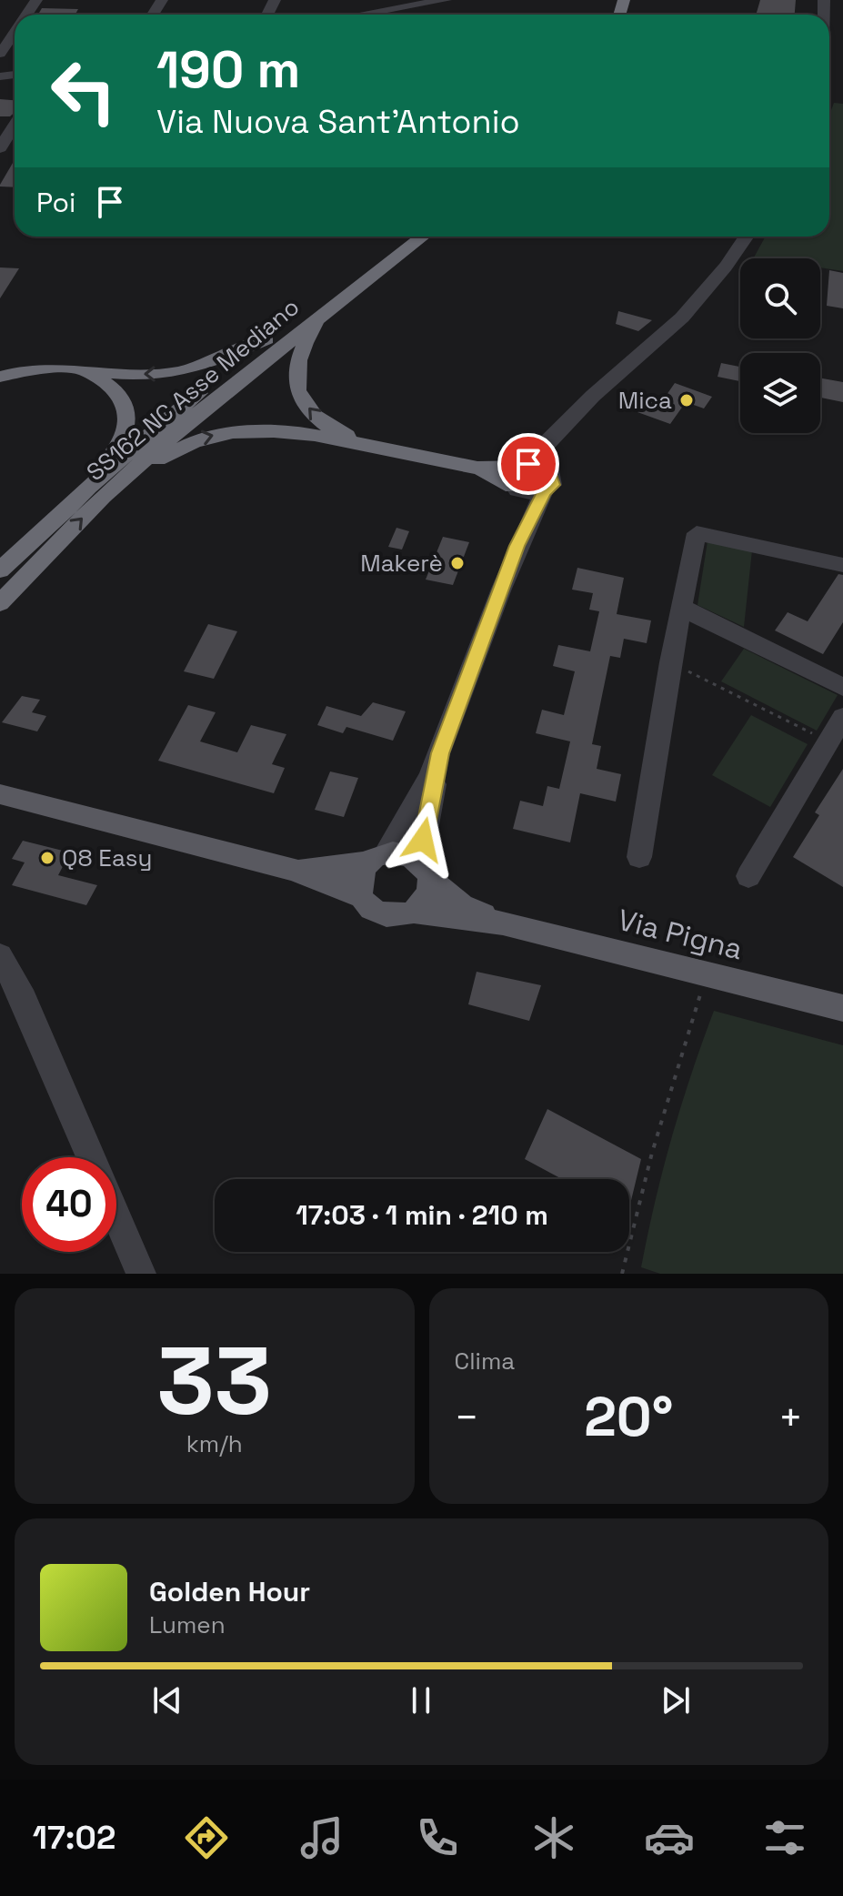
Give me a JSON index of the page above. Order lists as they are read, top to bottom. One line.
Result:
{"streets":{"highway":["SS162 NC Asse Mediano"],"main road":["Via Pigna"]},"places":["Mica","Makerè","Q8 Easy"],"page":{"turn":["190 m","Via Nuova Sant'Antonio"],"then":"Poi","limit":"40","trip":"17:03 · 1 min · 210 m","tile":[["33","km/h"],"Clima"],"heat":["−","20°","+"],"song":["Golden Hour","Lumen"],"tabs":"17:02"}}
